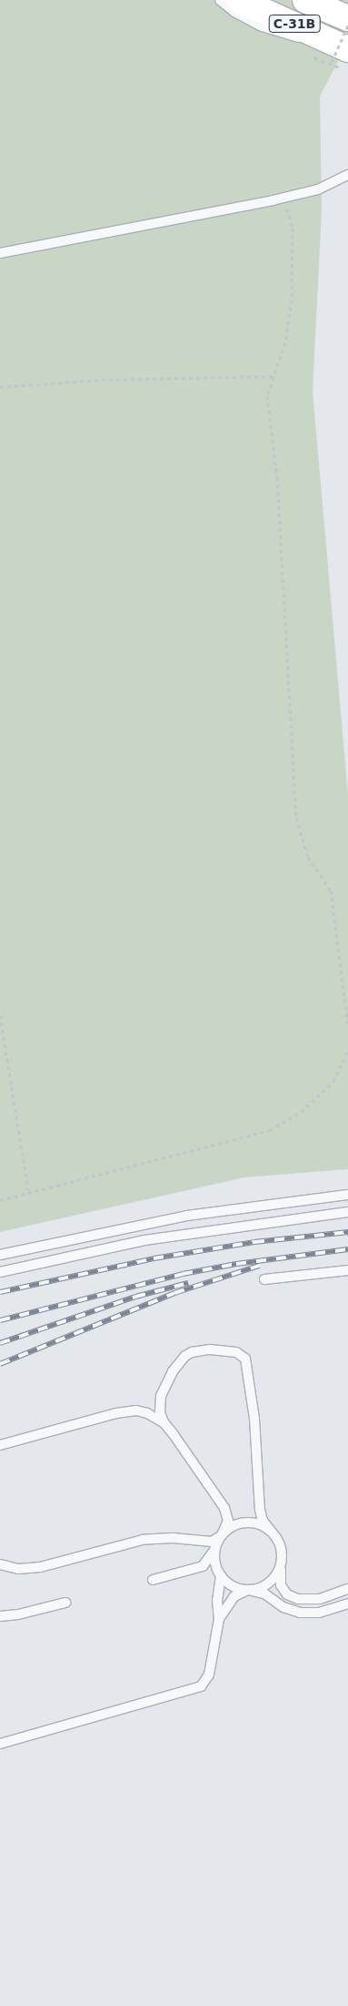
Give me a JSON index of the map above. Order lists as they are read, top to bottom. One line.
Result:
{"streets":{"highway":["C-31B"]}}
